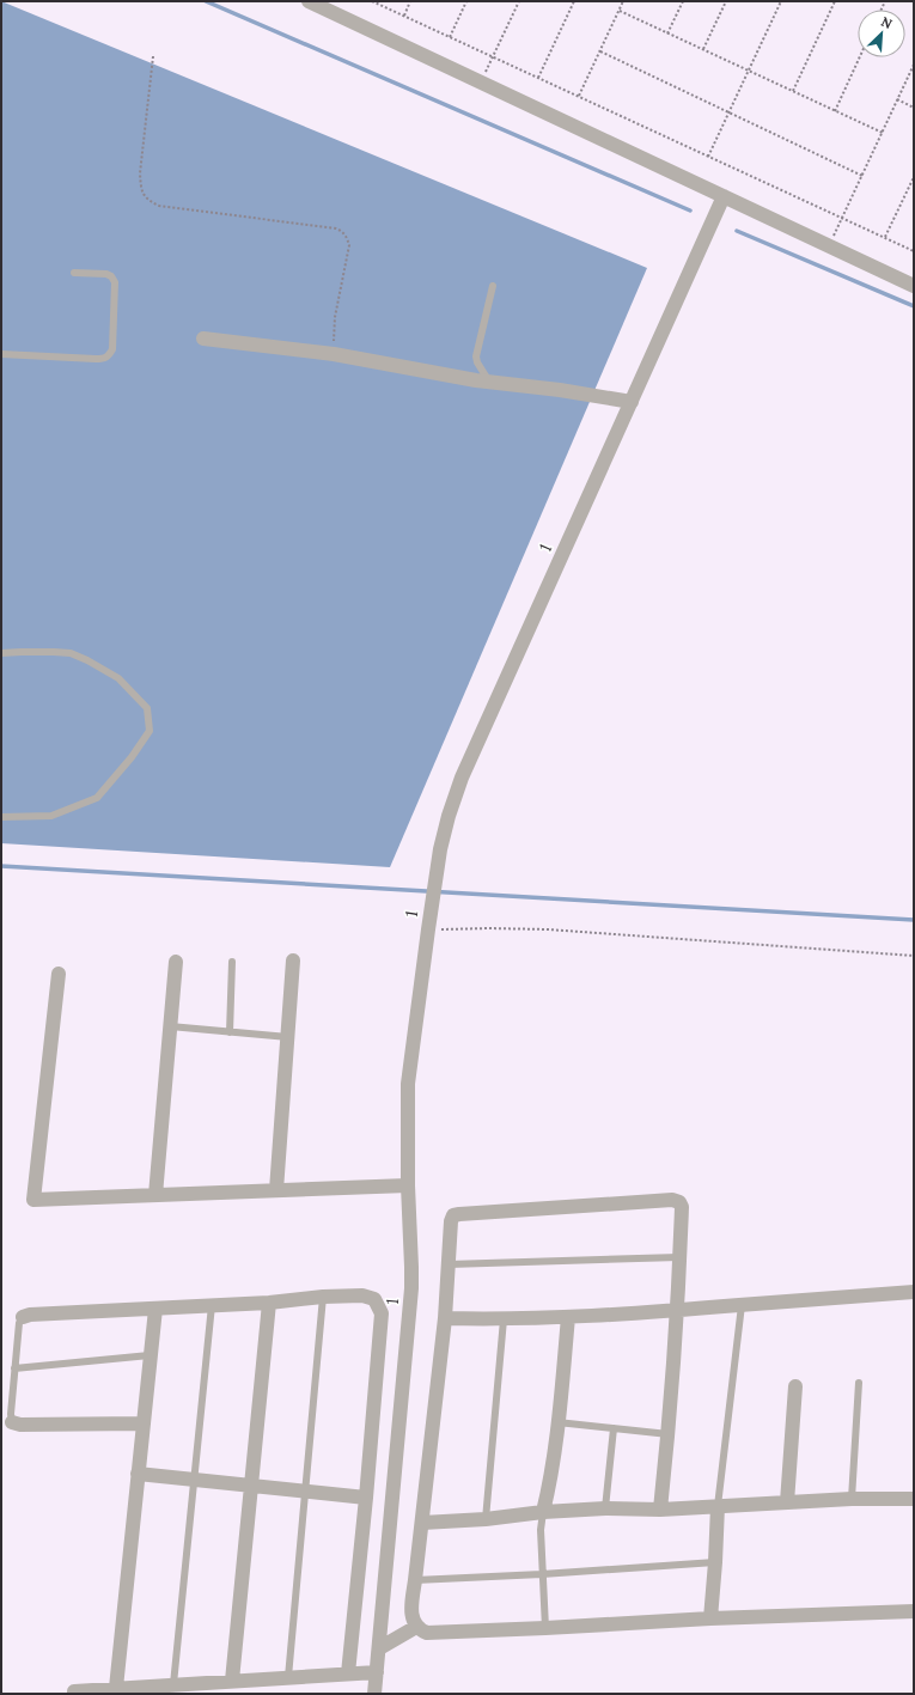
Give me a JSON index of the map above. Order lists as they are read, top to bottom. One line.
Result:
{"streets":{"street":["1"]},"north":"top right"}
